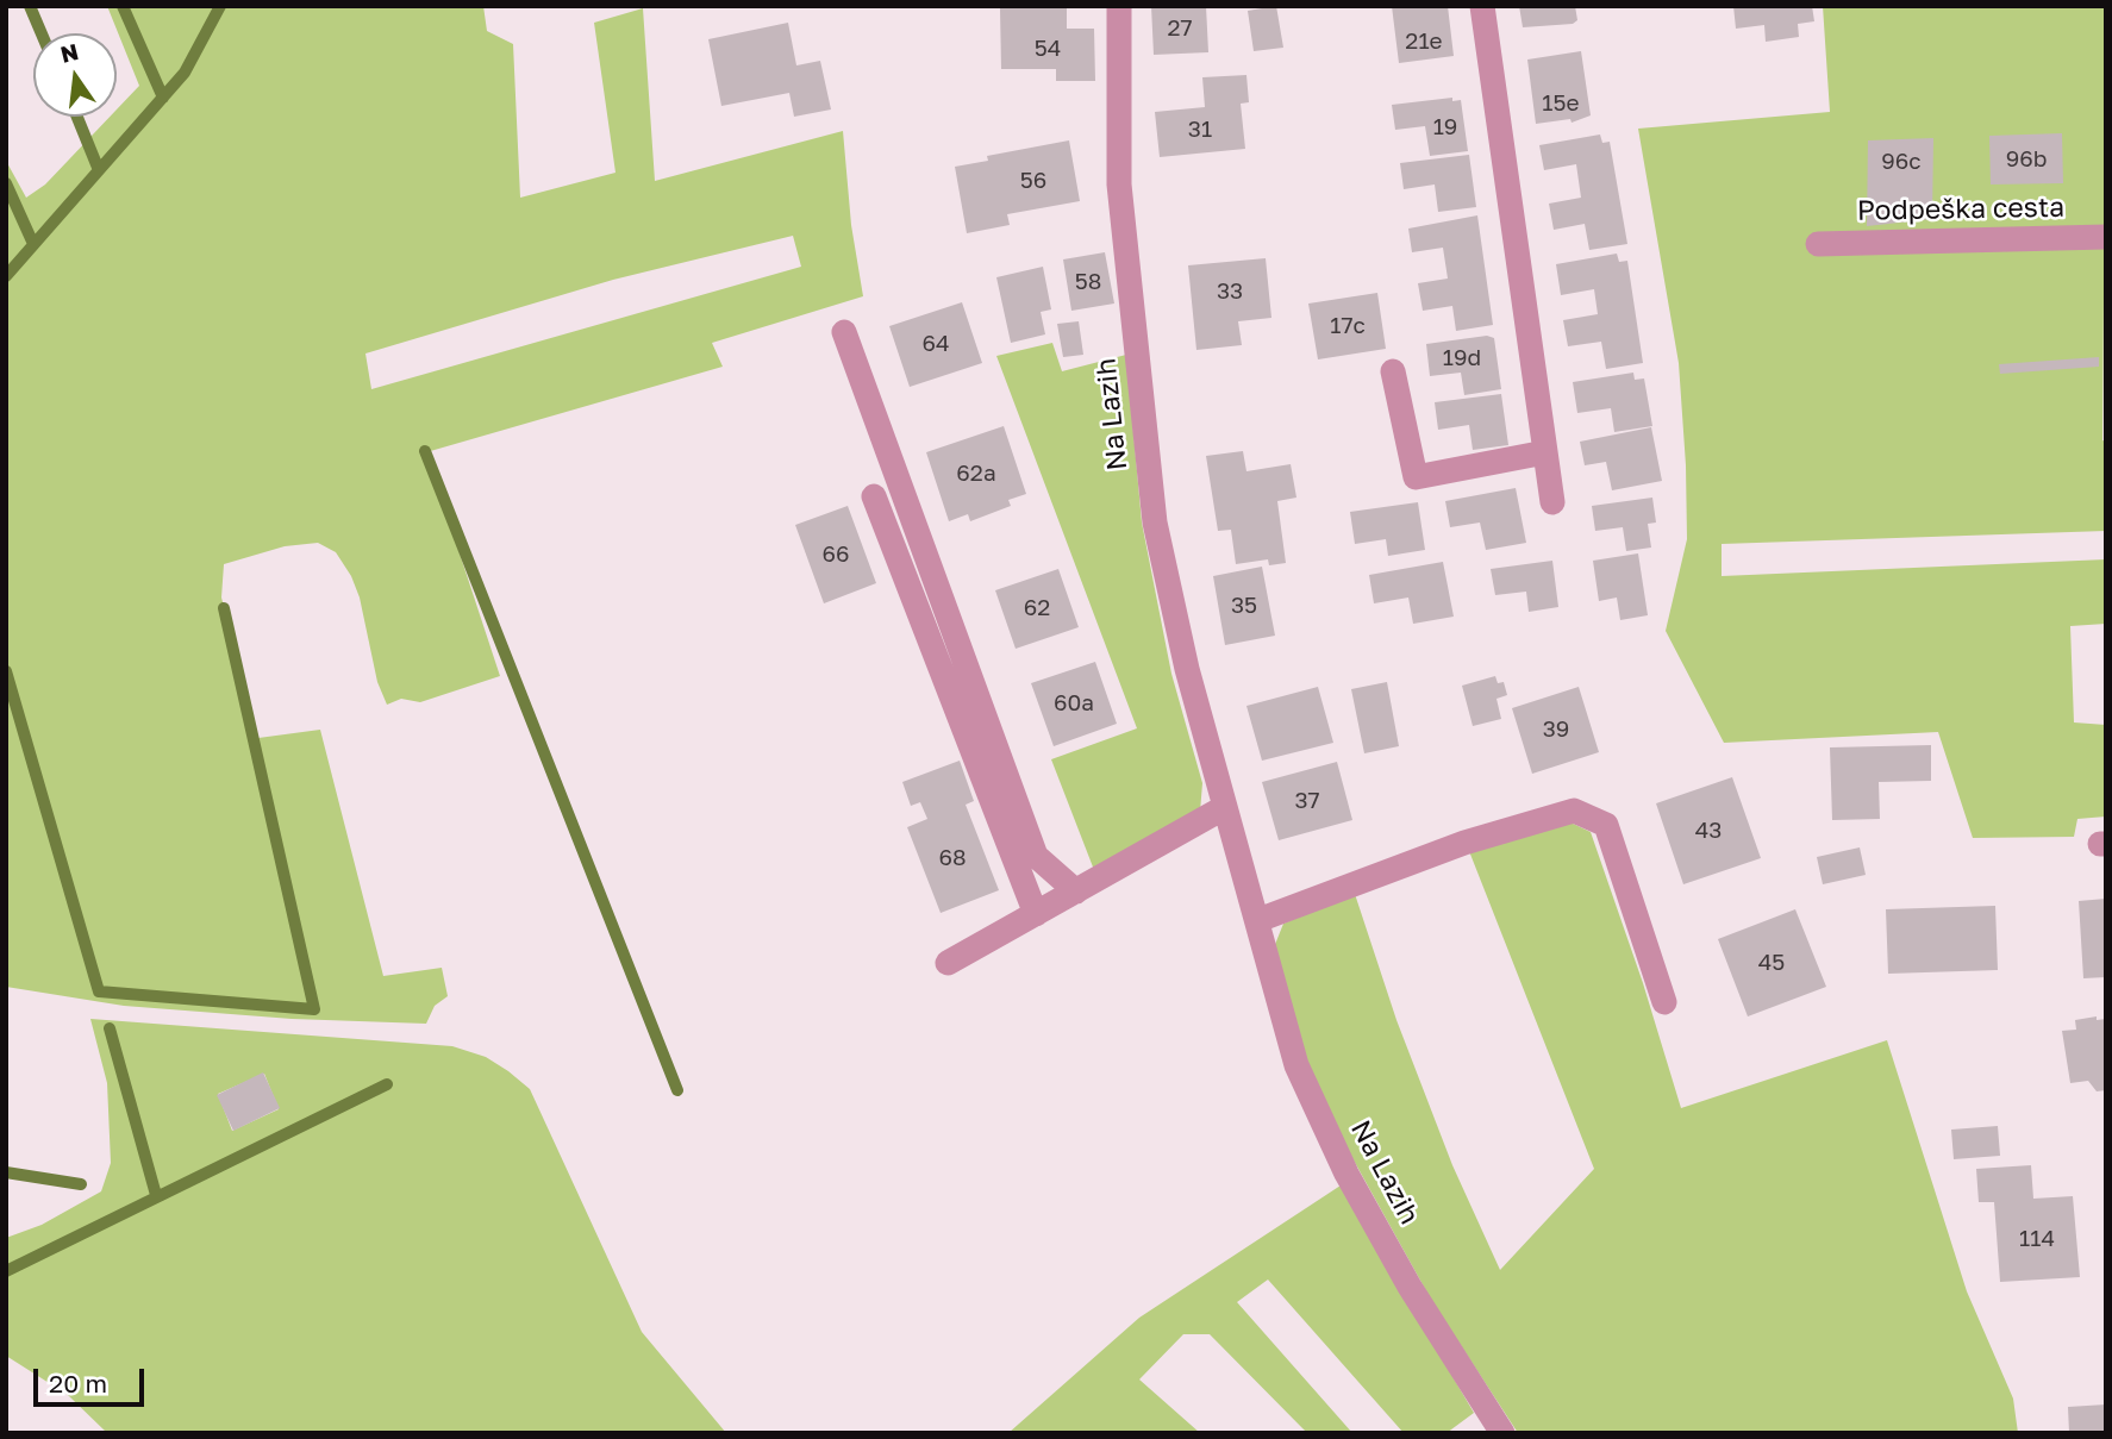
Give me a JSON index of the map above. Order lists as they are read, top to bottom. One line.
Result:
{"streets":{"street":["Podpeška cesta","Na Lazih"]},"house_numbers":["27","21e","54","15e","19","31","96b","96c","56","58","33","17c","64","19d","62a","66","35","62","60a","39","37","43","68","45","114"],"scale_bar":"20 m","north":"top"}
